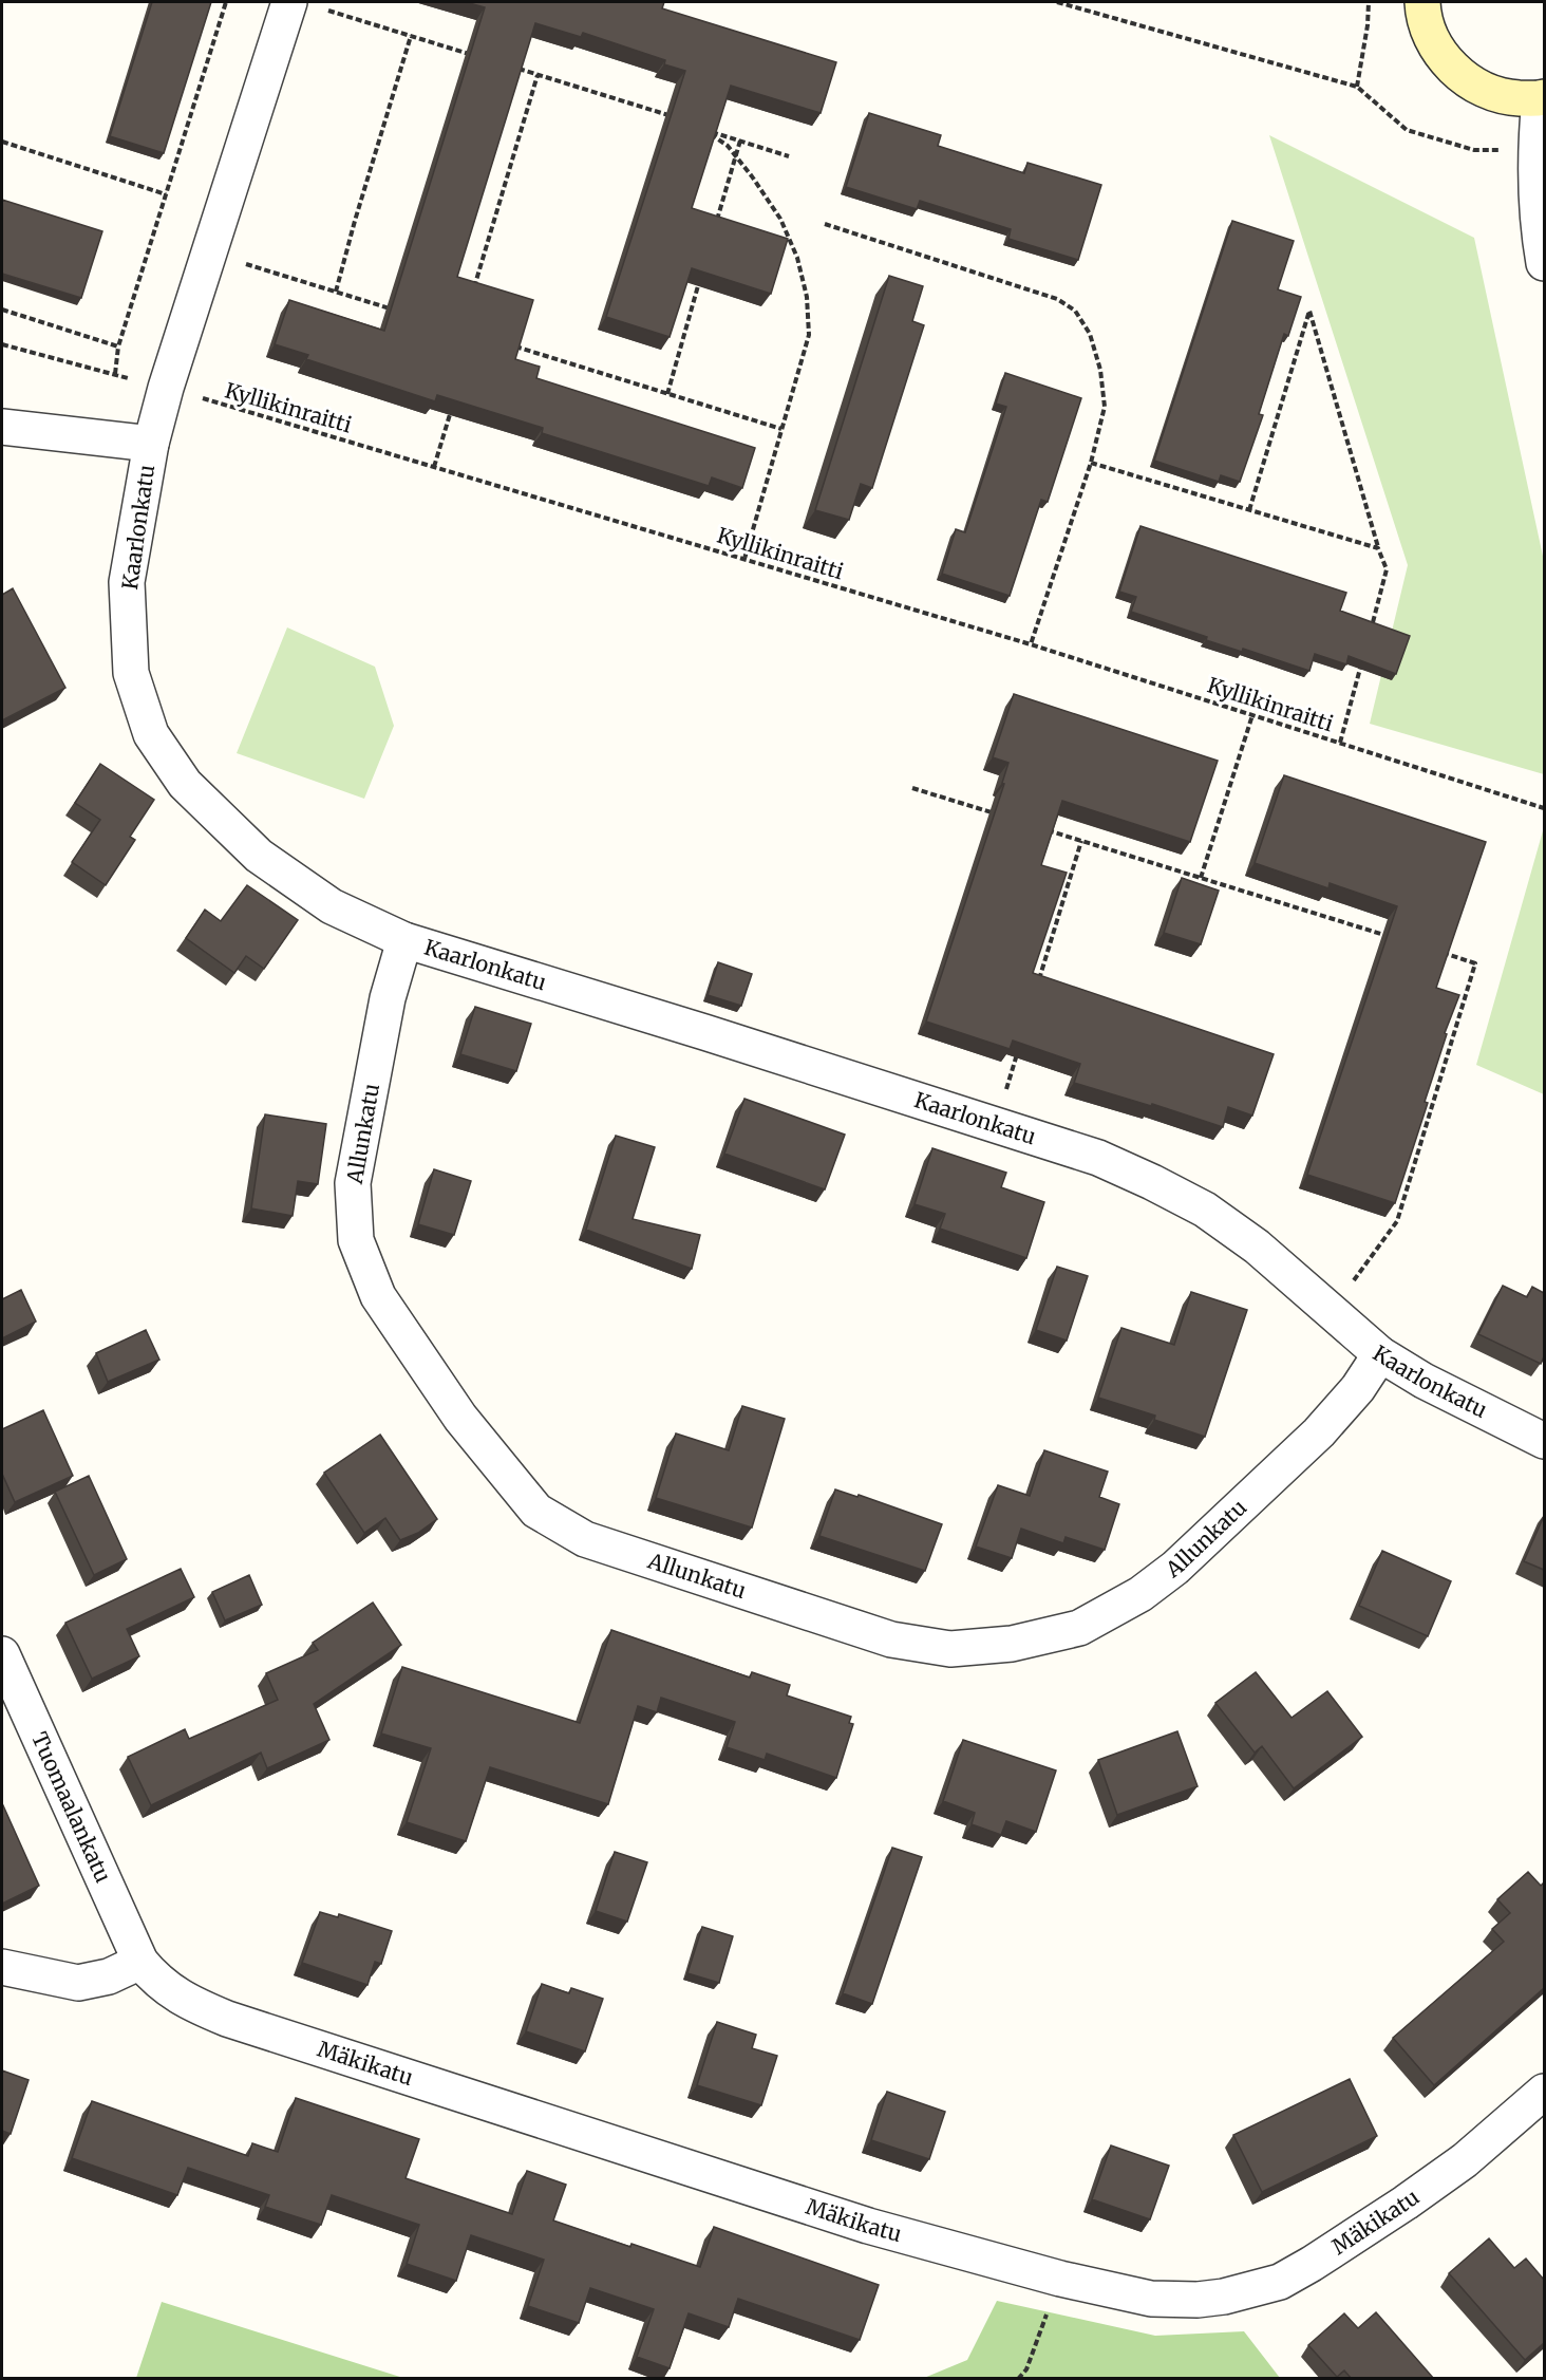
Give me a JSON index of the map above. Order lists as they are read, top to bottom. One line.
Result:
{"streets":{"street":["Kaarlonkatu","Allunkatu","Tuomaalankatu","Mäkikatu"],"path":["Kyllikinraitti"]},"crossings":[["Kyllikinraitti","Kaarlonkatu"],["Kaarlonkatu","Allunkatu"],["Tuomaalankatu","Mäkikatu"]]}
